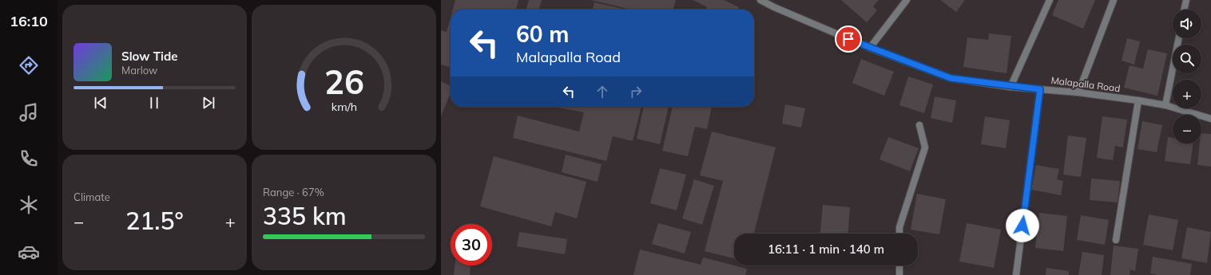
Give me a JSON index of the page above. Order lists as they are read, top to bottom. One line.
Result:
{"streets":{"street":["Malapalla Road"]},"page":{"tabs":"16:10","map_buttons":["+","−"],"turn":["60 m","Malapalla Road"],"song":["Slow Tide","Marlow"],"tile":["Climate",["Range · 67%","335 km"]],"heat":["−","21.5°","+"],"limit":"30","trip":"16:11 · 1 min · 140 m","gauge":["26","km/h"]}}
